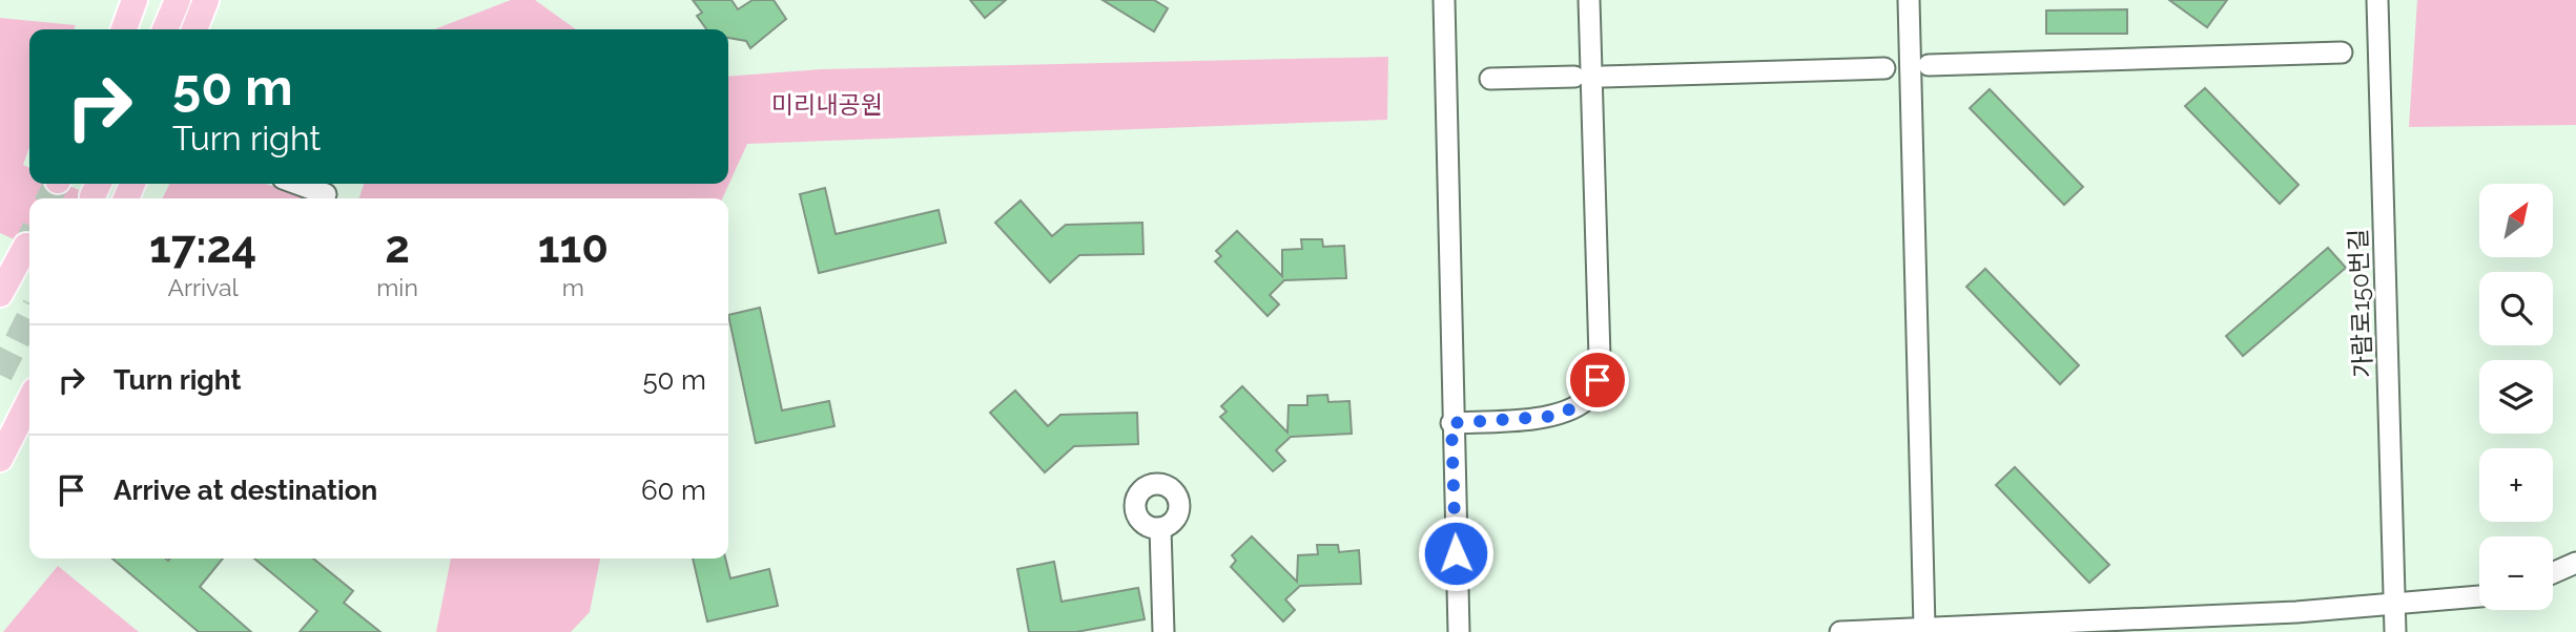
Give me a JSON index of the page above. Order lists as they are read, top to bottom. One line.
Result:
{"streets":{"street":["가람로150번길"]},"parks":["미리내공원"],"north":"top right","page":{"turn":["50 m","Turn right"],"map_buttons":["+","−"],"eta":["17:24","Arrival","2","min","110","m"],"list":[{"name":"Turn right","value":"50 m"},{"name":"Arrive at destination","value":"60 m"}]}}
